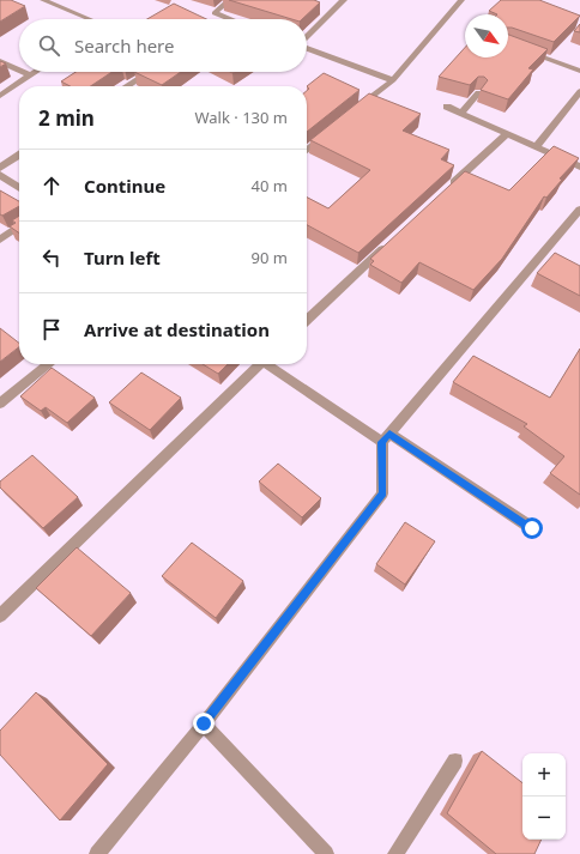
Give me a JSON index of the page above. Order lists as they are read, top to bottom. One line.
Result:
{"north":"bottom right","page":{"search":"Search here","heading":["2 min","Walk · 130 m"],"list":[["Continue","40 m"],["Turn left","90 m"],"Arrive at destination"],"map_buttons":["+","−"]}}
